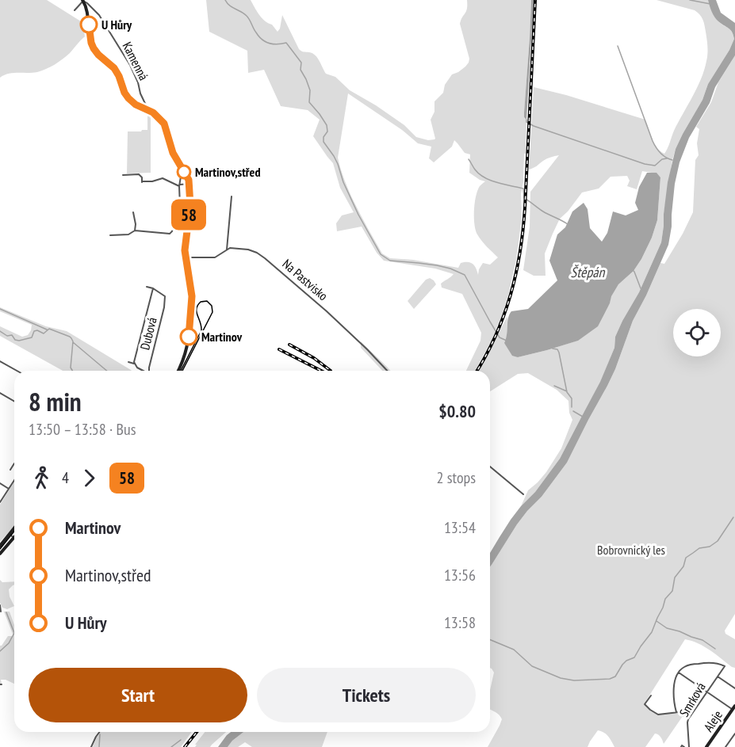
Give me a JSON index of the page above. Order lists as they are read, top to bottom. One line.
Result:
{"streets":{"street":["Kamenná","Na Pastvisko","Dubová","Smrková","Aleje"]},"water":["Štěpán"],"parks":["Bobrovnický les"],"places":["U Hůry","Martinov,střed","Martinov"],"lines":["bus line 58"],"page":{"on_map":"58","heading":["8 min","13:50 – 13:58 · Bus","$0.80"],"legs":["4","58","2 stops"],"list":[{"name":"Martinov","value":"13:54"},{"name":"Martinov,střed","value":"13:56"},{"name":"U Hůry","value":"13:58"}],"buttons":["Start","Tickets"]}}
